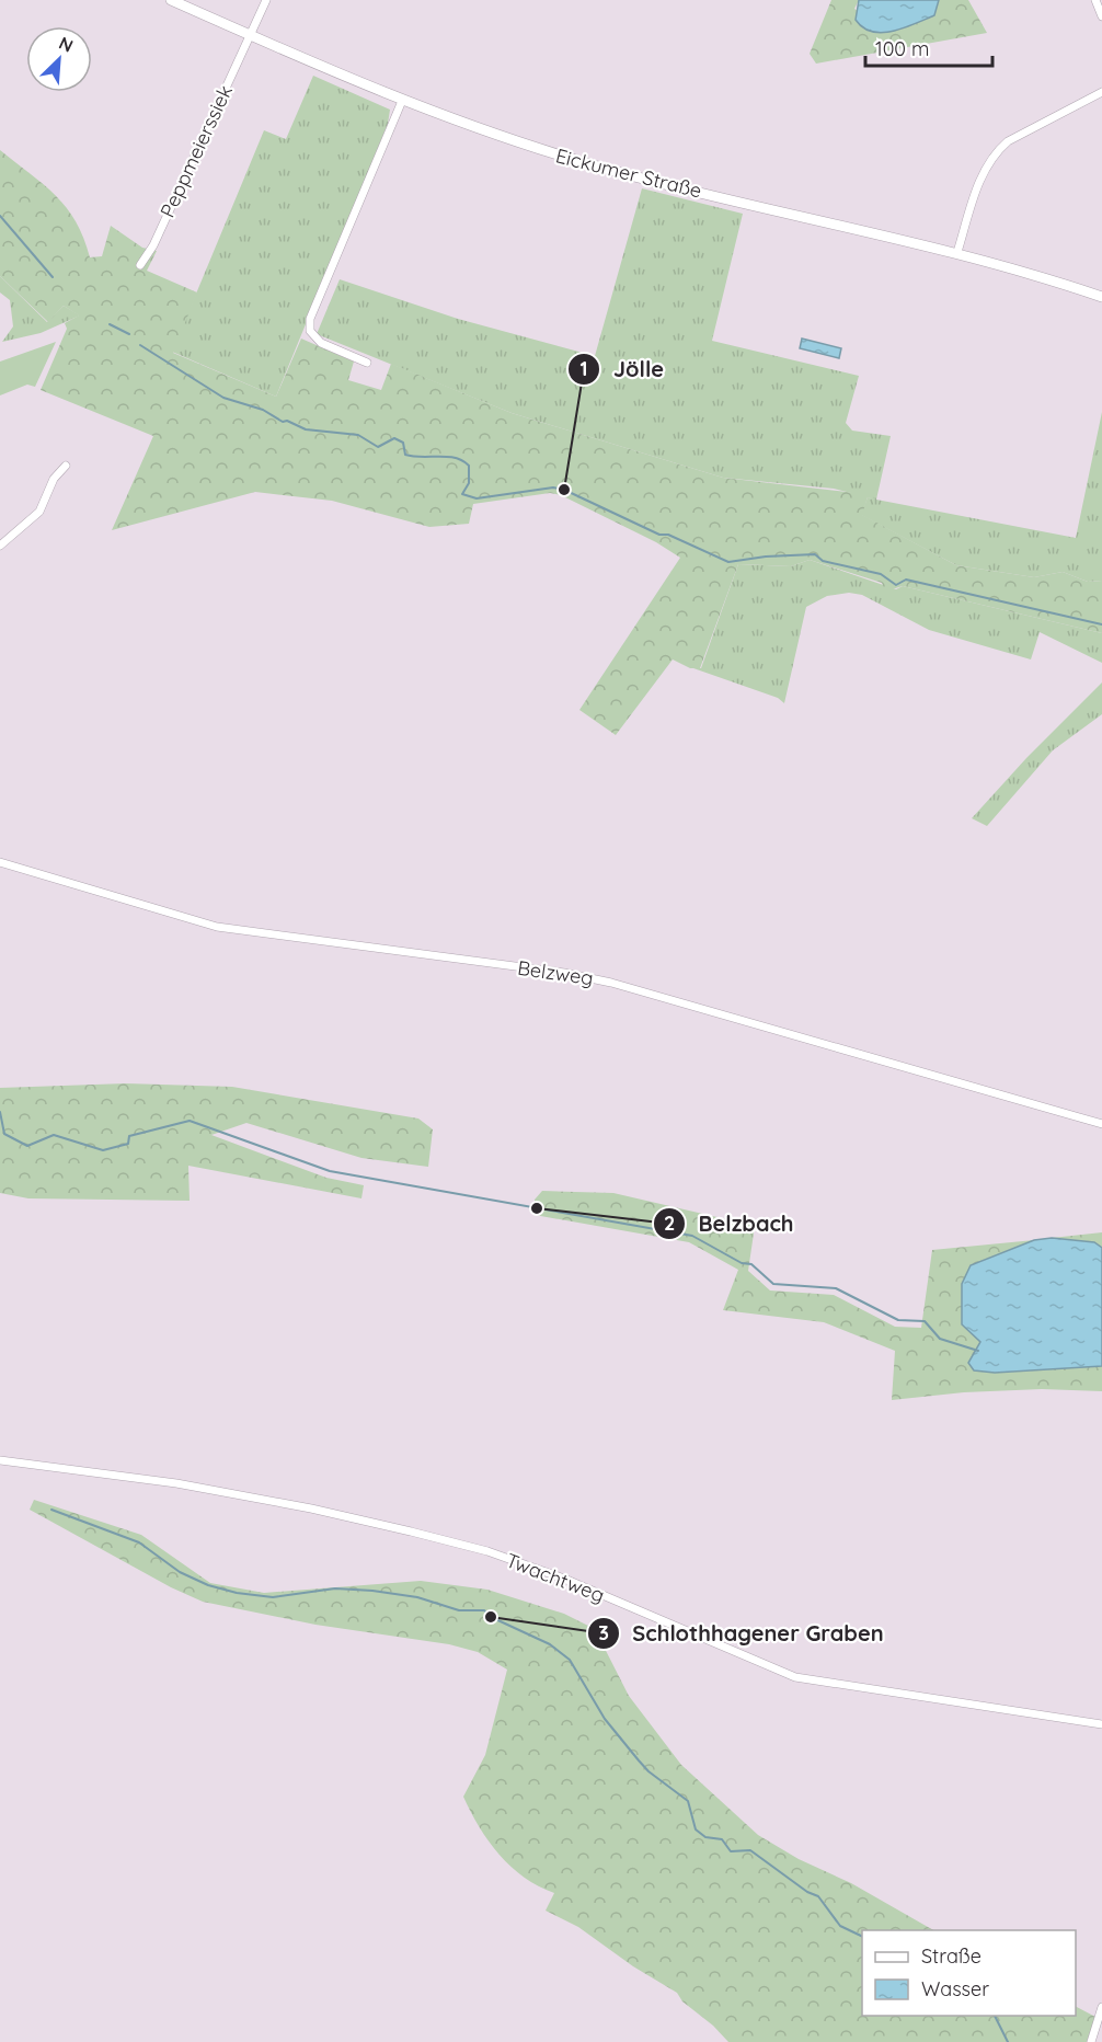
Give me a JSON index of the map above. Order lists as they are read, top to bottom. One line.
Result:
{"streets":{"main road":["Eickumer Straße"],"street":["Peppmeierssiek","Belzweg","Twachtweg"]},"crossings":[["Peppmeierssiek","Eickumer Straße"]],"places":["Jölle","Belzbach","Schlothhagener Graben"],"legend":["Straße","Wasser"],"scale_bar":"100 m","north":"top right"}
